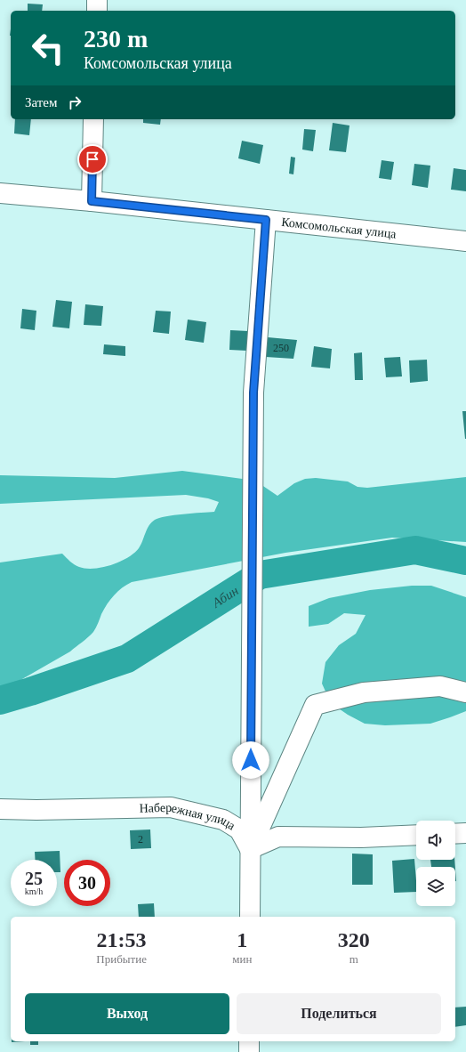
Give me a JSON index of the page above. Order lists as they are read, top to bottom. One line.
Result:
{"streets":{"street":["Комсомольская улица","Набережная улица"]},"water":["Абин"],"house_numbers":["250","2"],"page":{"turn":["230 m","Комсомольская улица"],"then":"Затем","speed":"25 km/h","limit":"30","eta":["21:53","Прибытие","1","мин","320","m"],"buttons":["Выход","Поделиться"]}}
